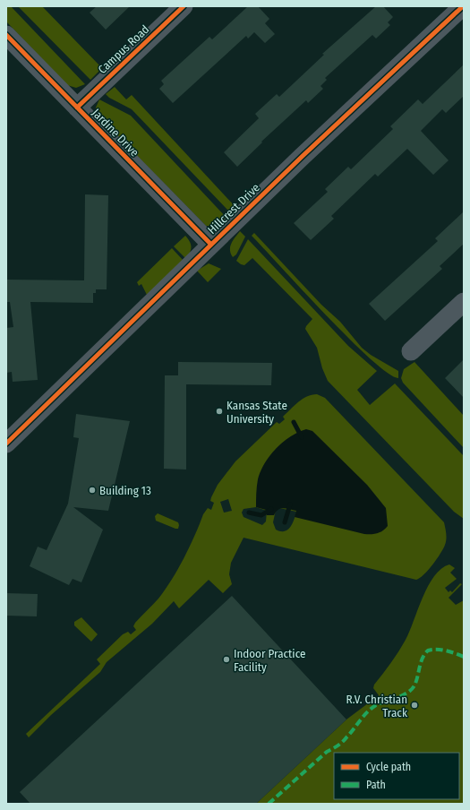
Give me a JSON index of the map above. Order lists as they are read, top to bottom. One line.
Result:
{"streets":{"street":["Campus Road","Jardine Drive","Hillcrest Drive"]},"crossings":[["Campus Road","Jardine Drive"],["Jardine Drive","Hillcrest Drive"]],"places":["Kansas State University","Building 13","Indoor Practice Facility","R.V. Christian Track"],"legend":["Cycle path","Path"]}
